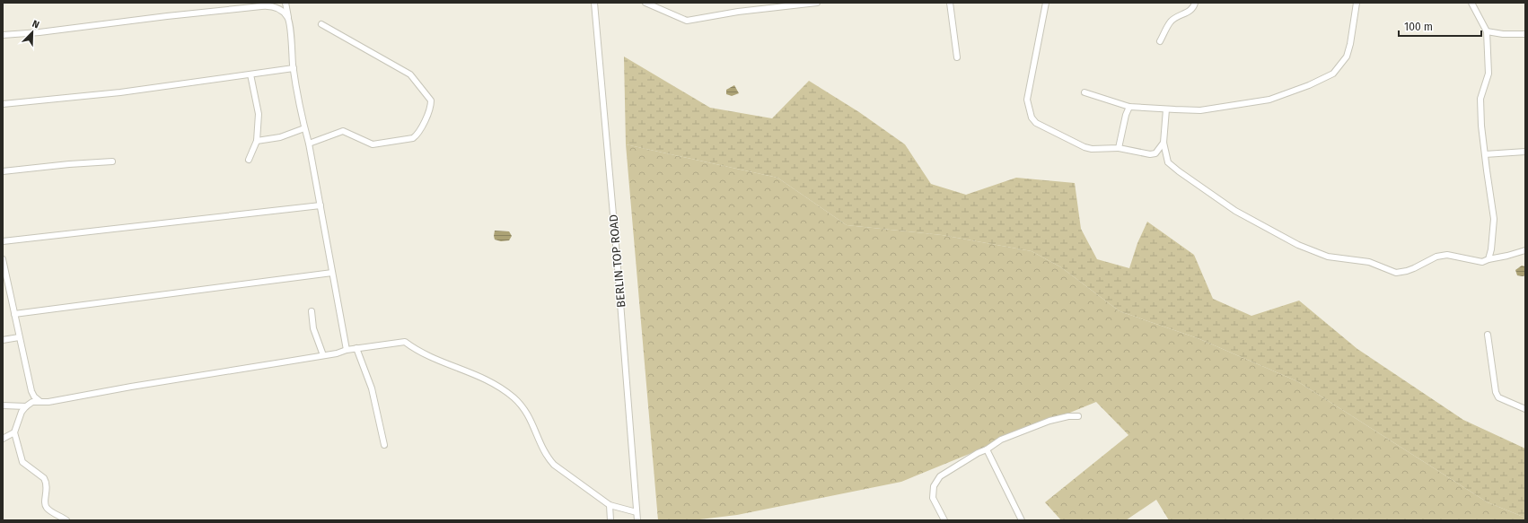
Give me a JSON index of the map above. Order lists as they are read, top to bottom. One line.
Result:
{"streets":{"street":["BERLIN TOP ROAD"]},"scale_bar":"100 m","north":"top right"}
